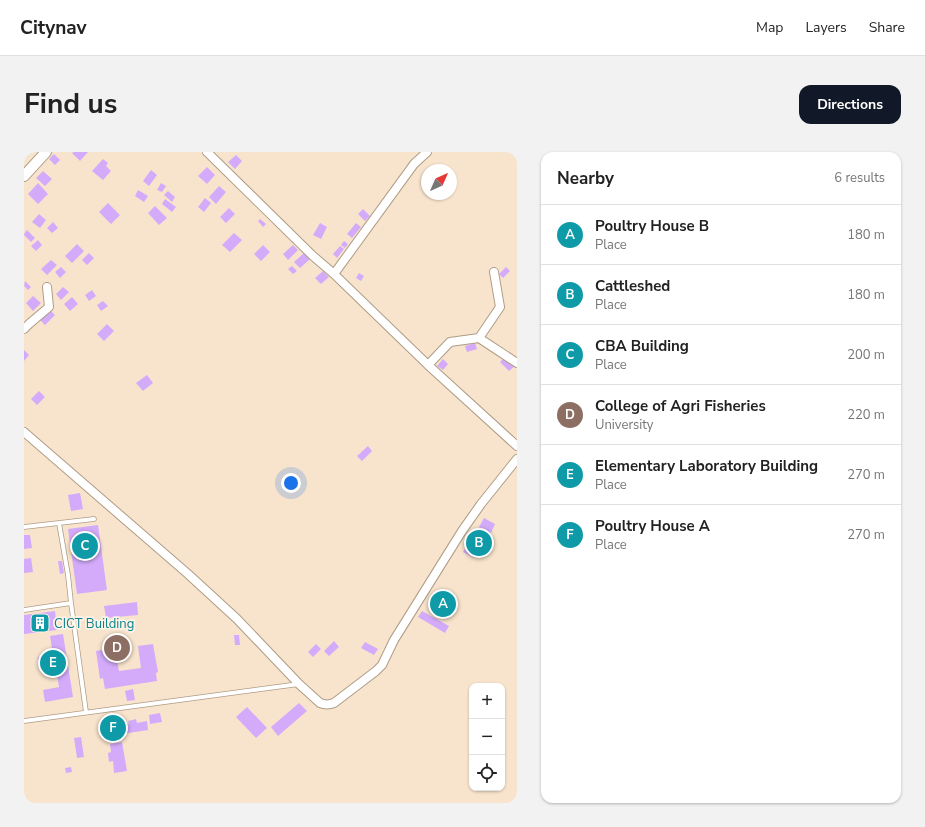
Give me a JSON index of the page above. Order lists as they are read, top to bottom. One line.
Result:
{"places":{"building":["CICT Building"]},"north":"top right","page":{"header":"Citynav","nav":["Map","Layers","Share"],"title":"Find us","buttons":"Directions","heading":["Nearby","6 results"],"list":[{"mark":"A","name":"Poultry House B","note":"Place","value":"180 m"},{"mark":"B","name":"Cattleshed","note":"Place","value":"180 m"},{"mark":"C","name":"CBA Building","note":"Place","value":"200 m"},{"mark":"D","name":"College of Agri Fisheries","note":"University","value":"220 m"},{"mark":"E","name":"Elementary Laboratory Building","note":"Place","value":"270 m"},{"mark":"F","name":"Poultry House A","note":"Place","value":"270 m"}],"pins":["B","C","A","D","E","F"],"map_buttons":["+","−"]}}
